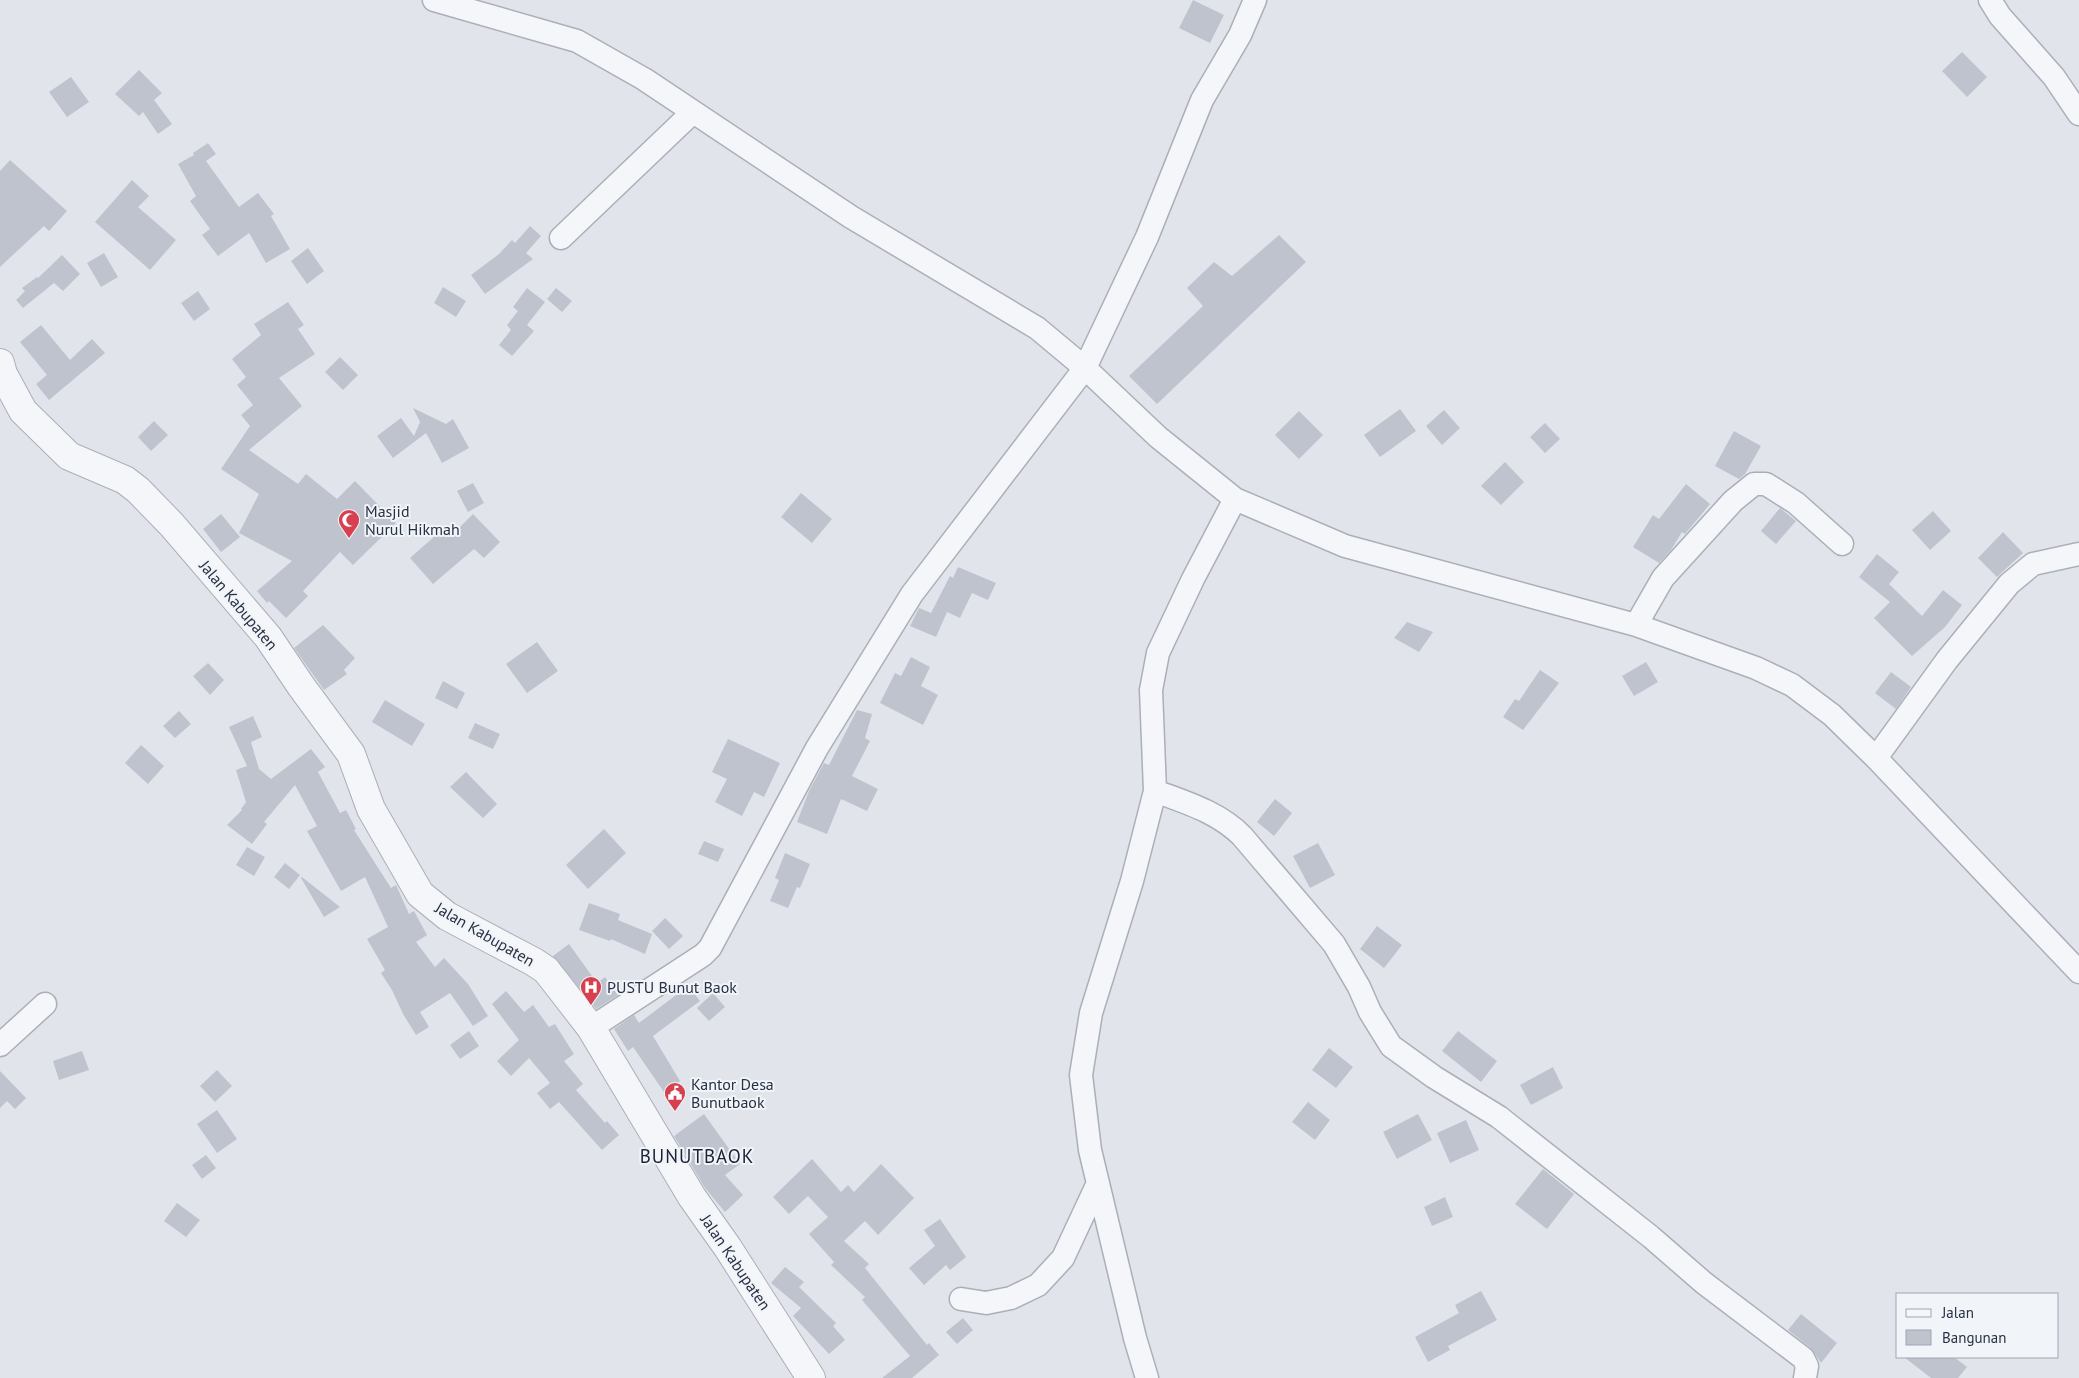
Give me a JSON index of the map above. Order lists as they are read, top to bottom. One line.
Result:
{"streets":{"street":["Jalan Kabupaten"]},"districts":["BUNUTBAOK"],"places":{"mosque":["Masjid Nurul Hikmah"],"hospital":["PUSTU Bunut Baok"],"public building":["Kantor Desa Bunutbaok"]},"legend":["Jalan","Bangunan"]}
